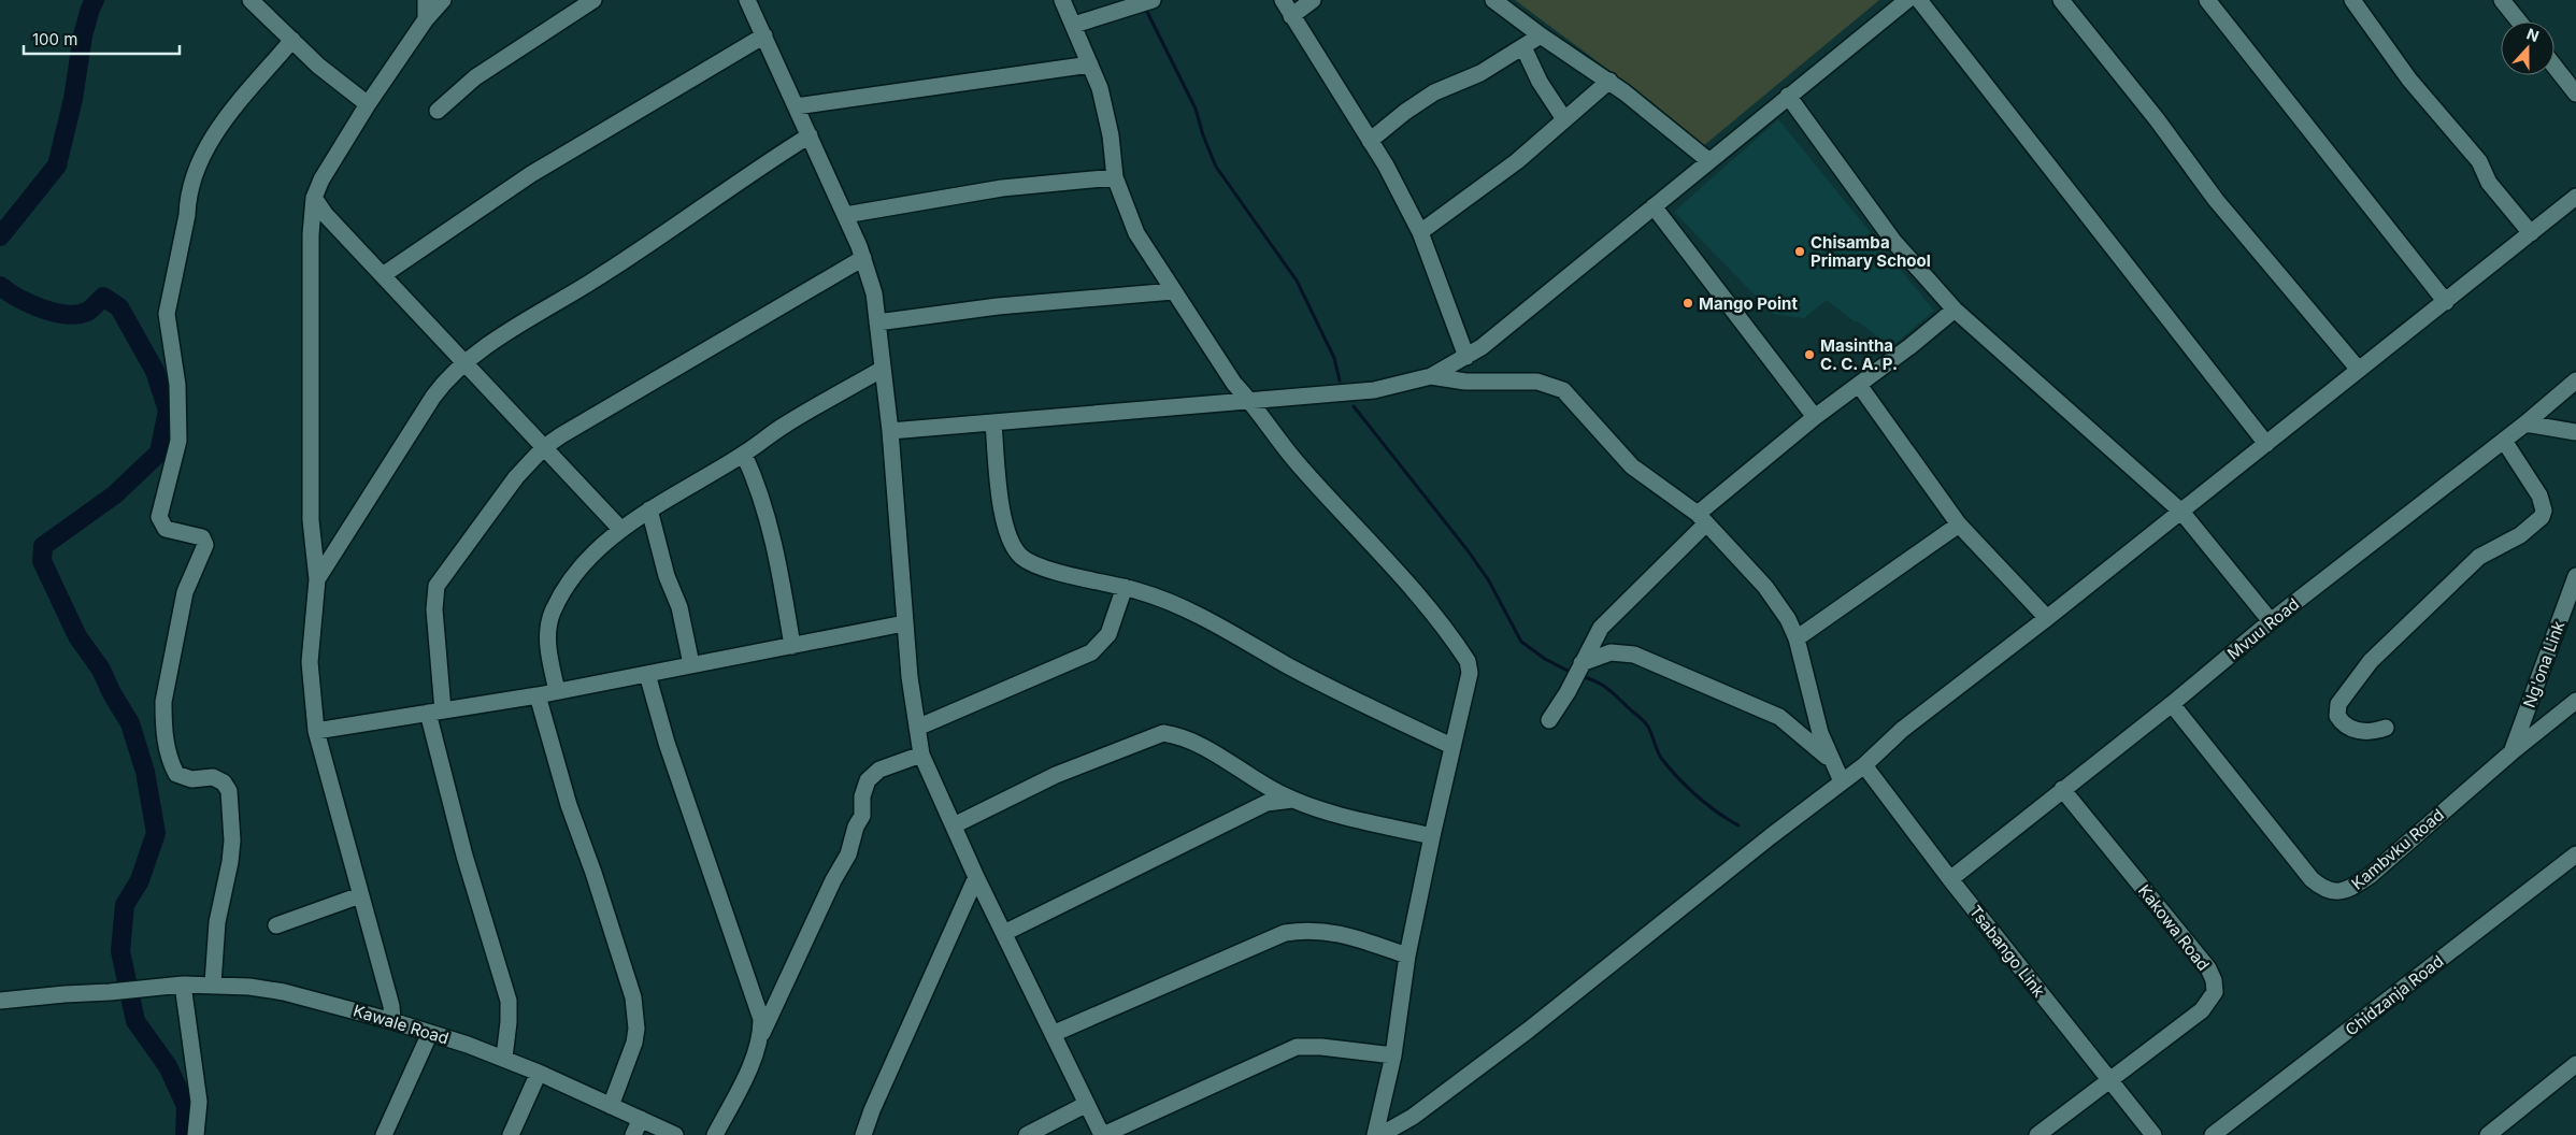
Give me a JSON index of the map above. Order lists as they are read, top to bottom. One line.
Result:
{"streets":{"street":["Mvuu Road","Ng'ona Link","Kambvku Road","Kakowa Road","Tsabango Link","Chidzanja Road","Kawale Road"]},"crossings":[["Mvuu Road","Kambvku Road"],["Mvuu Road","Kakowa Road"],["Mvuu Road","Tsabango Link"],["Ng'ona Link","Kambvku Road"],["Kakowa Road","Tsabango Link"]],"places":["Chisamba Primary School","Mango Point","Masintha C. C. A. P."],"scale_bar":"100 m","north":"top"}
